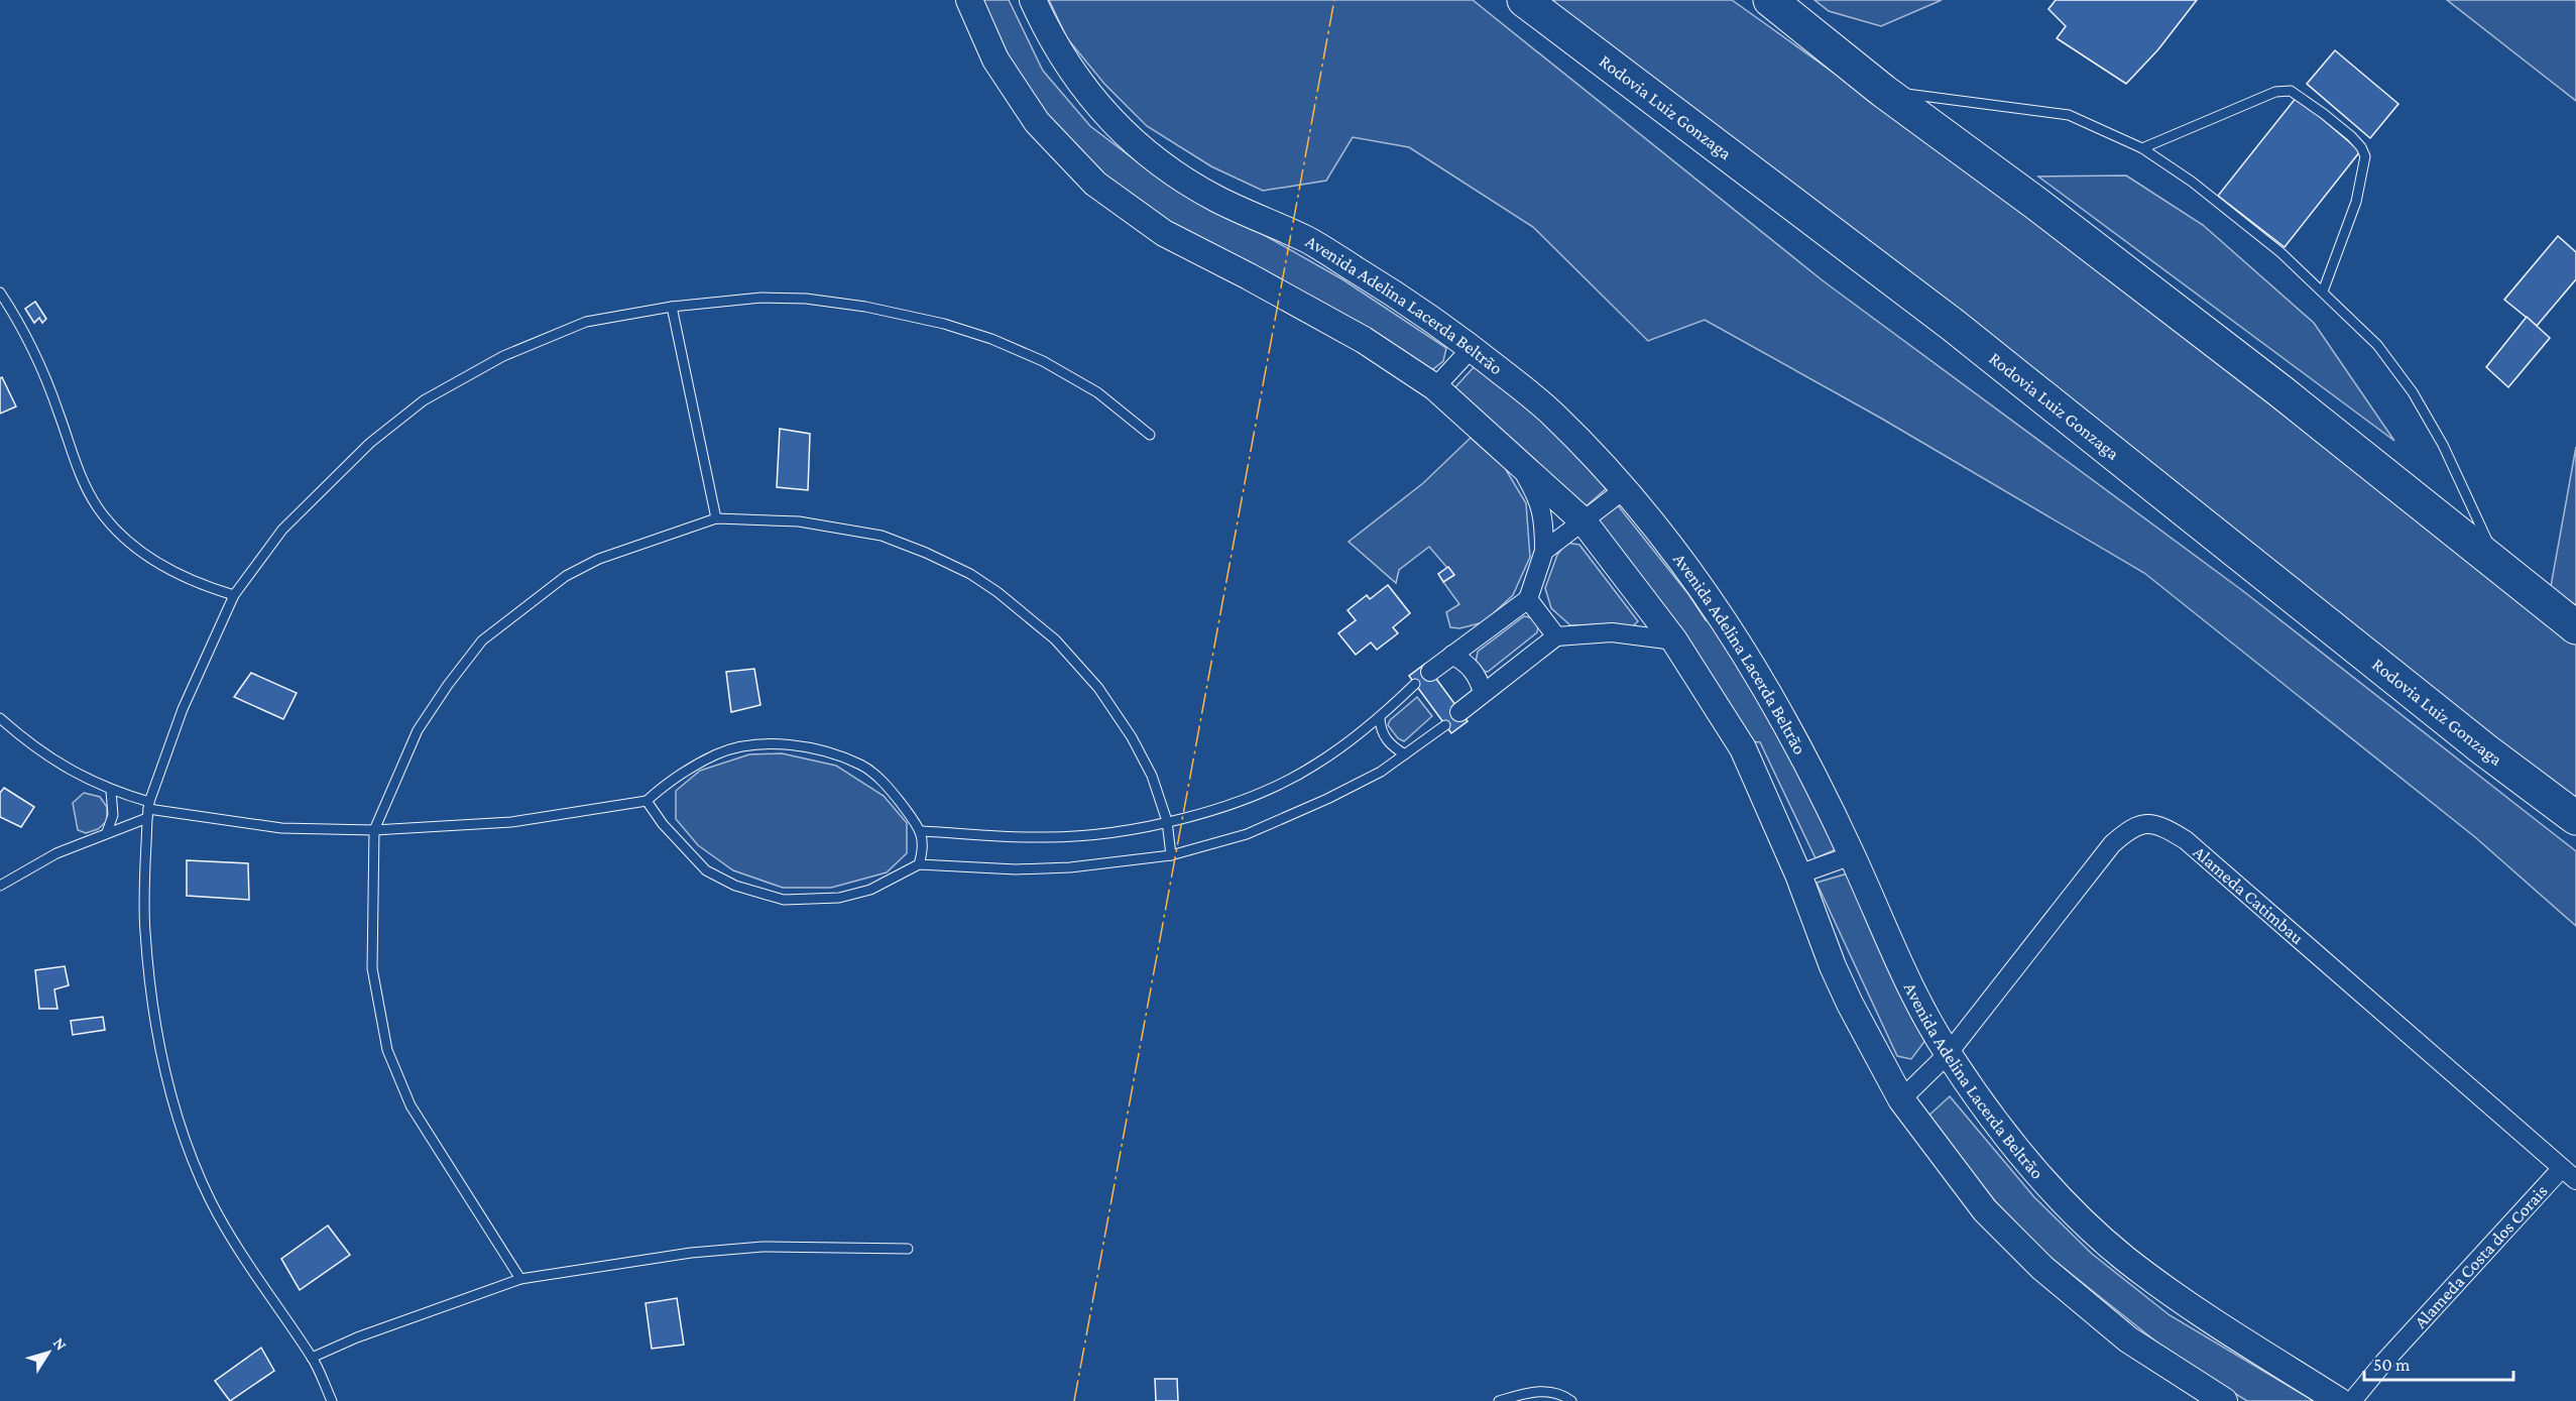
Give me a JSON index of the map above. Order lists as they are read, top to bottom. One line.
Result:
{"streets":{"highway":["Rodovia Luiz Gonzaga"],"main road":["Avenida Adelina Lacerda Beltrão"],"street":["Alameda Catimbau","Alameda Costa dos Corais"]},"crossings":[["Avenida Adelina Lacerda Beltrão","Alameda Catimbau"],["Alameda Catimbau","Alameda Costa dos Corais"]],"scale_bar":"50 m","north":"top right"}
